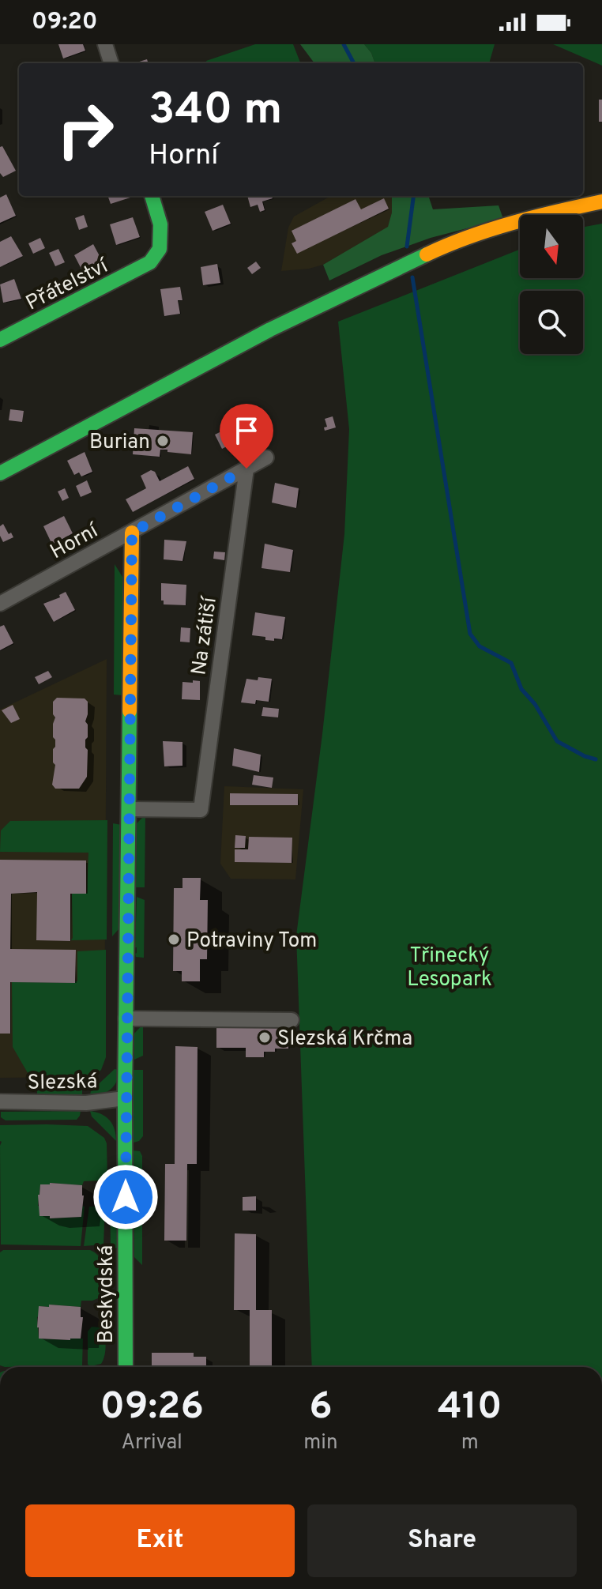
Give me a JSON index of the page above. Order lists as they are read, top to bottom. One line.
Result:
{"streets":{"street":["Přátelství","Horní","Na zátiší","Slezská","Beskydská"]},"crossings":[["Horní","Na zátiší"],["Horní","Beskydská"],["Na zátiší","Beskydská"],["Slezská","Beskydská"]],"parks":["Třinecký Lesopark"],"places":["Burian","Potraviny Tom","Slezská Krčma"],"north":"bottom","page":{"status":"09:20","turn":["340 m","Horní"],"eta":["09:26","Arrival","6","min","410","m"],"buttons":["Exit","Share"]}}
